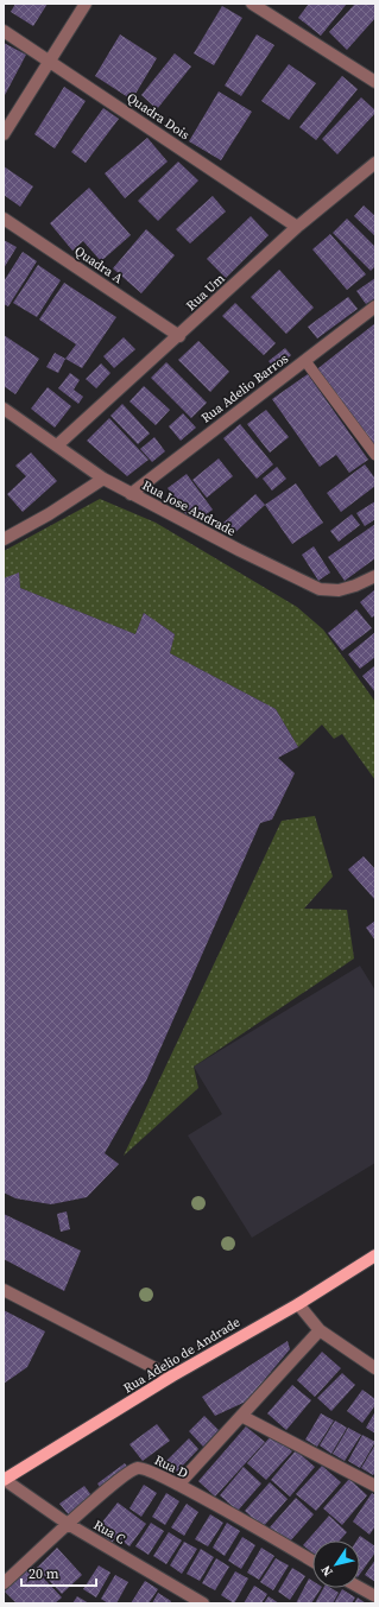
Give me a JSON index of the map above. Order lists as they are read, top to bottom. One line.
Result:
{"streets":{"main road":["Rua Adelio de Andrade"],"street":["Quadra Dois","Quadra A","Rua Um","Rua Adelio Barros","Rua Jose Andrade","Rua D","Rua C"]},"crossings":[["Quadra Dois","Rua Um"],["Quadra A","Rua Um"],["Rua Um","Rua Jose Andrade"],["Rua Adelio Barros","Rua Jose Andrade"],["Rua Adelio de Andrade","Rua C"],["Rua D","Rua C"]],"scale_bar":"20 m","north":"bottom left"}
